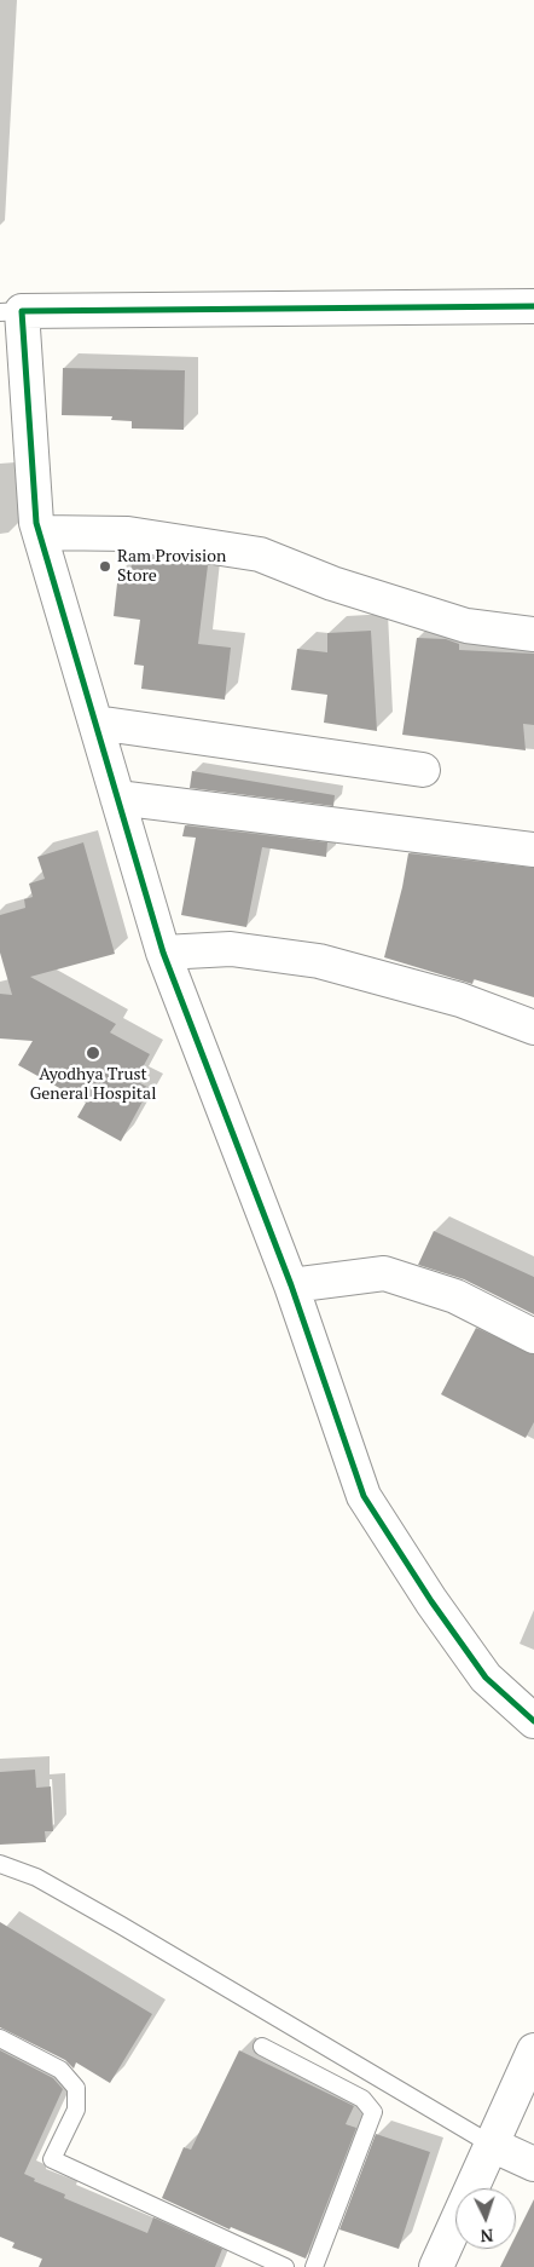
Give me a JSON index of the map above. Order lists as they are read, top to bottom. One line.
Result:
{"places":["Ram Provision Store","Ayodhya Trust General Hospital"],"north":"bottom"}
